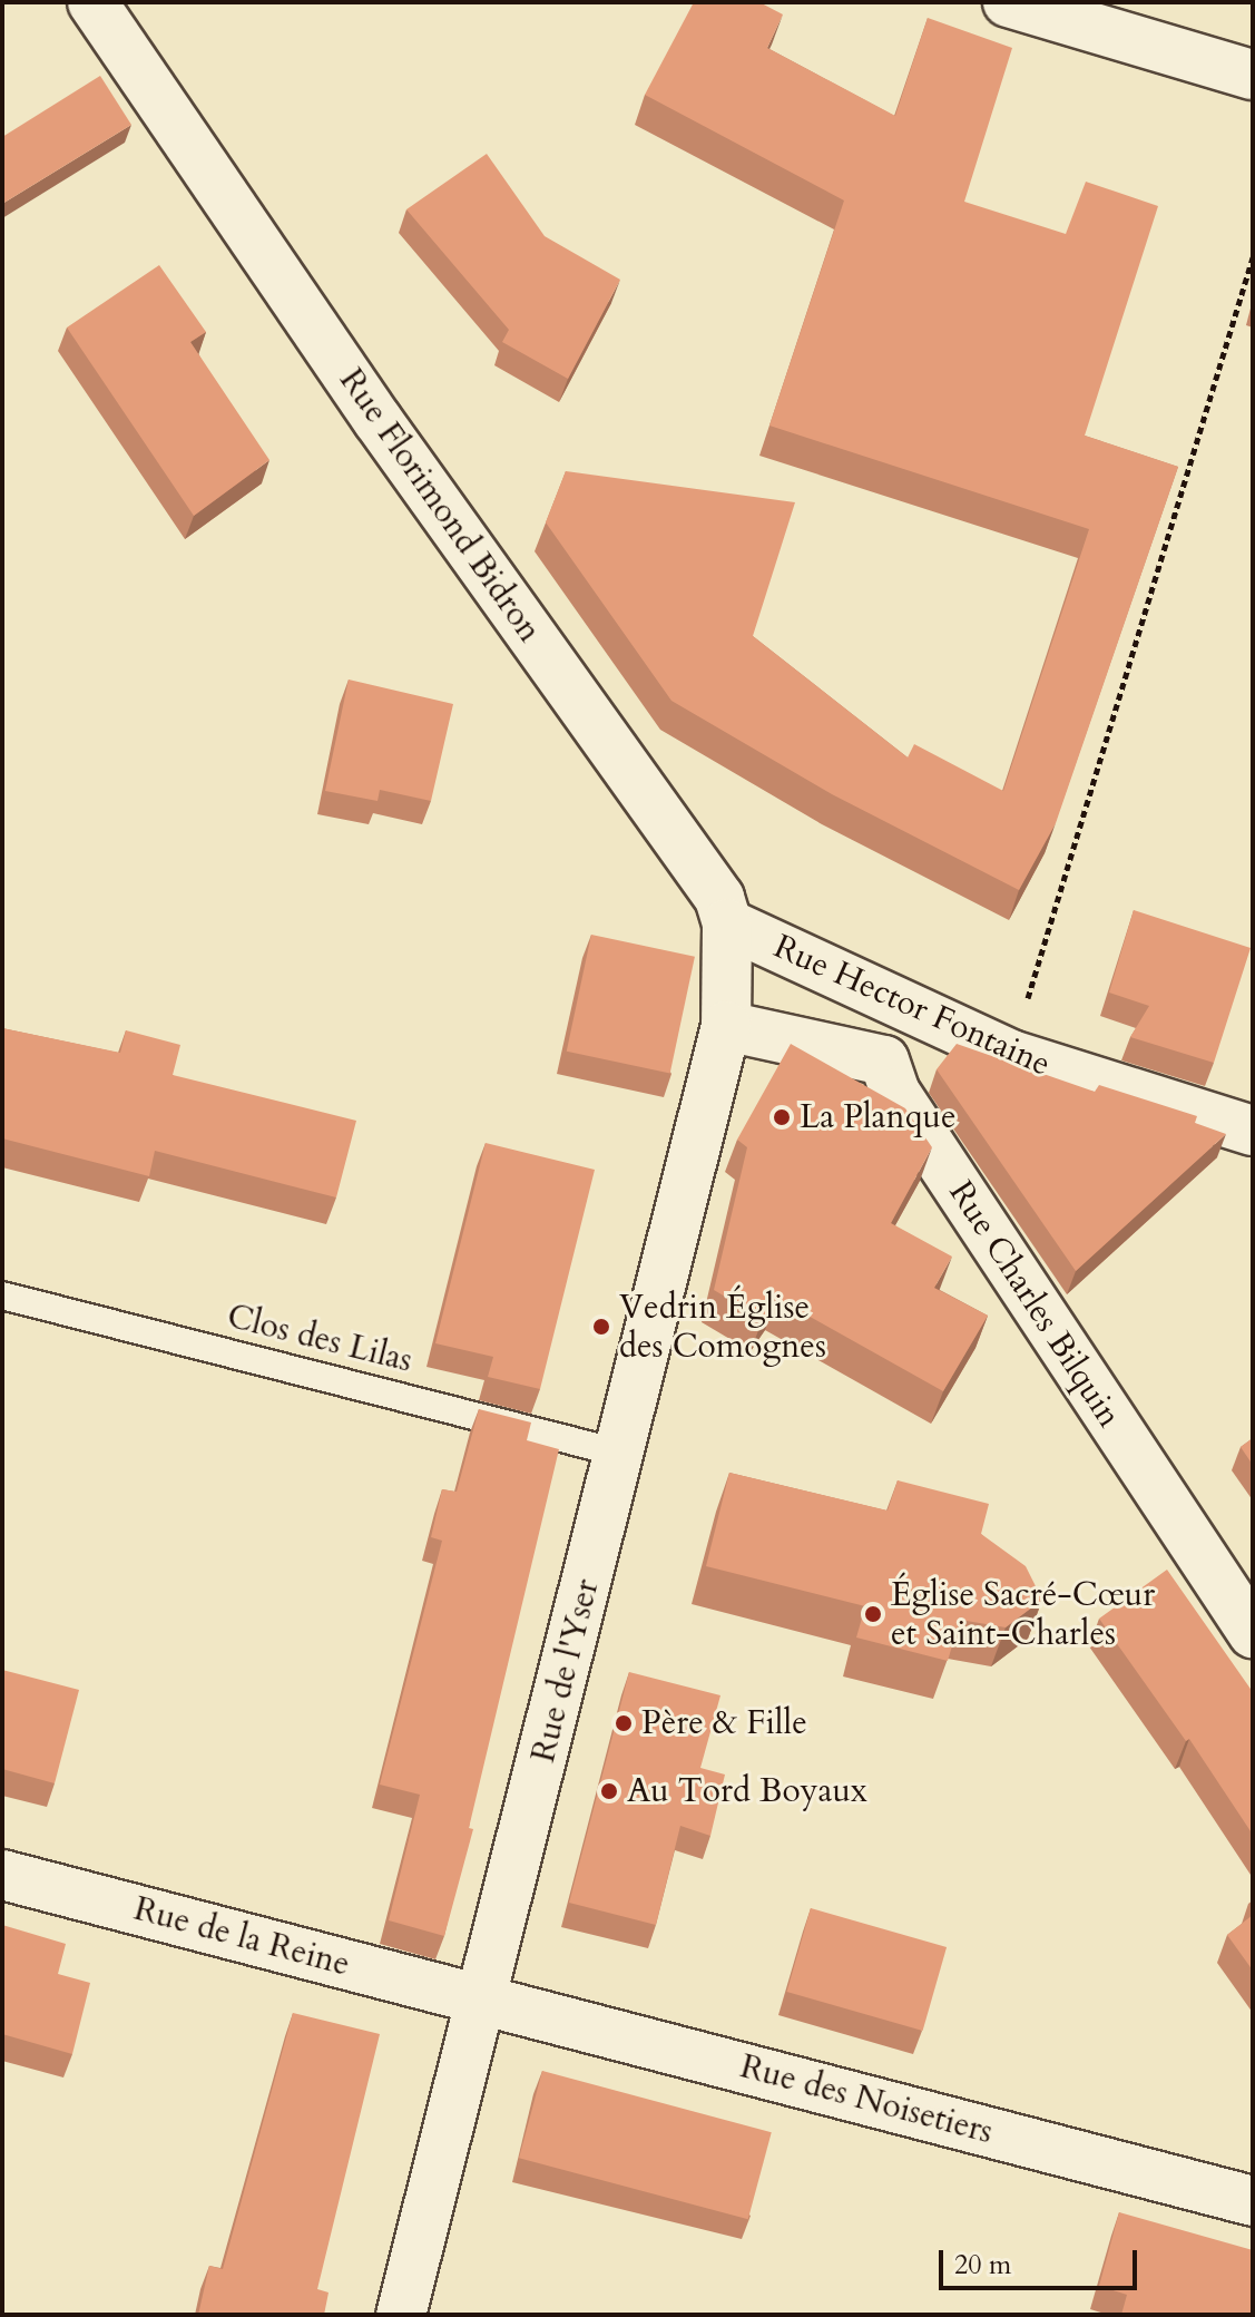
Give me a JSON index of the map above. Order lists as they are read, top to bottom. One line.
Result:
{"streets":{"street":["Rue Florimond Bidron","Rue Hector Fontaine","Rue Charles Bilquin","Rue de l'Yser","Rue de la Reine","Rue des Noisetiers"],"lane":["Clos des Lilas"]},"crossings":[["Rue Florimond Bidron","Rue Hector Fontaine"],["Rue Florimond Bidron","Rue de l'Yser"],["Clos des Lilas","Rue de l'Yser"],["Rue de l'Yser","Rue de la Reine"],["Rue de l'Yser","Rue des Noisetiers"],["Rue de la Reine","Rue des Noisetiers"]],"places":["La Planque","Vedrin Église des Comognes","Église Sacré-Cœur et Saint-Charles","Père & Fille","Au Tord Boyaux"],"scale_bar":"20 m"}
